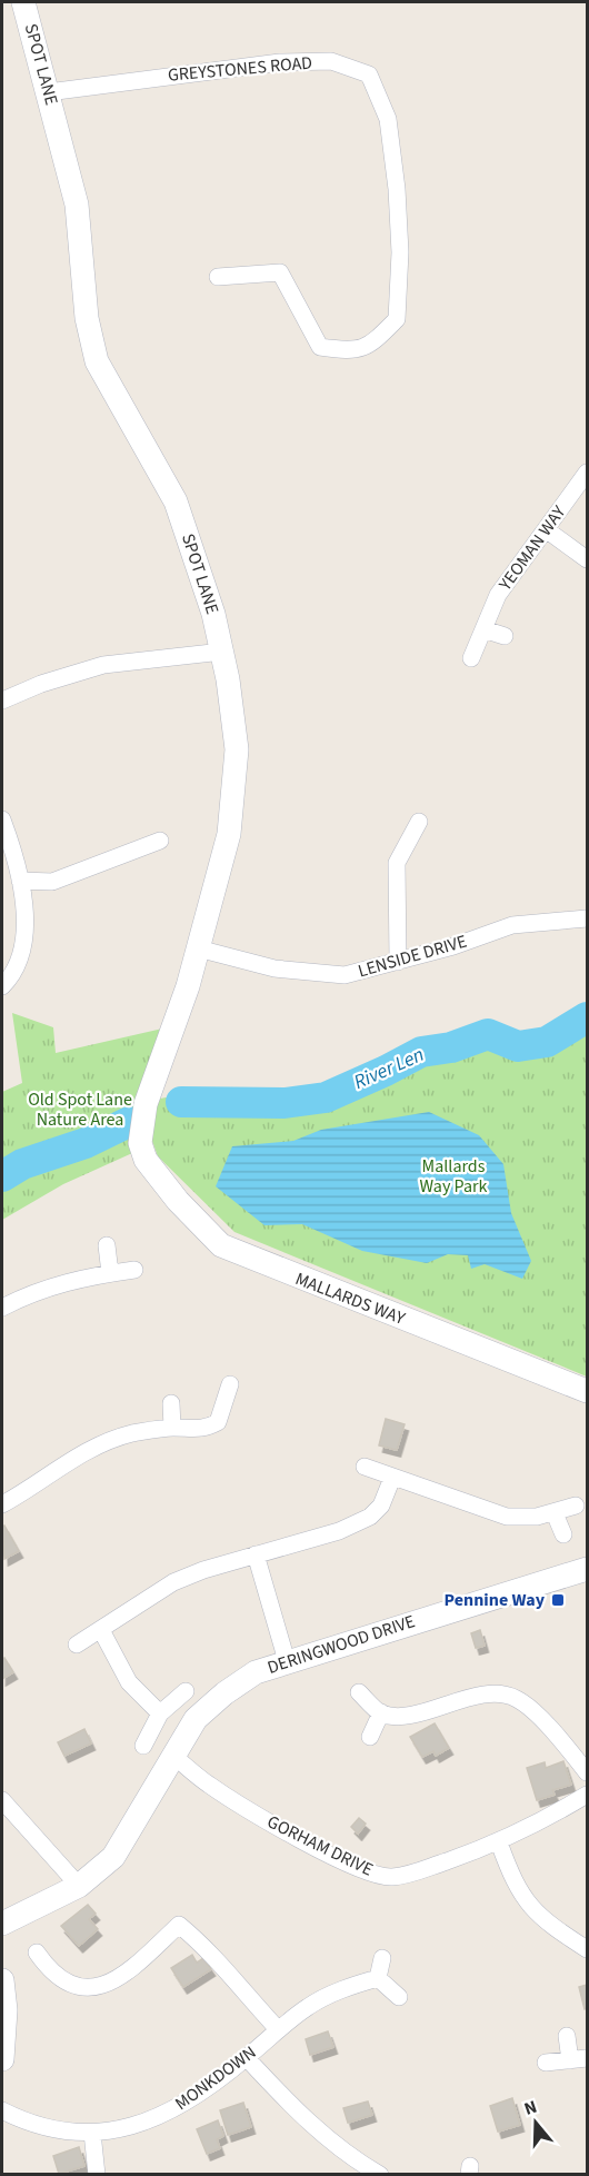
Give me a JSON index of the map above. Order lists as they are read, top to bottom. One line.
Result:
{"streets":{"street":["SPOT LANE","GREYSTONES ROAD","YEOMAN WAY","LENSIDE DRIVE","MALLARDS WAY","DERINGWOOD DRIVE","GORHAM DRIVE","MONKDOWN"]},"crossings":[["SPOT LANE","GREYSTONES ROAD"],["SPOT LANE","LENSIDE DRIVE"],["SPOT LANE","MALLARDS WAY"],["DERINGWOOD DRIVE","GORHAM DRIVE"]],"water":["River Len"],"parks":["Old Spot Lane Nature Area","Mallards Way Park"],"places":{"transit":["Pennine Way"]},"north":"top"}
